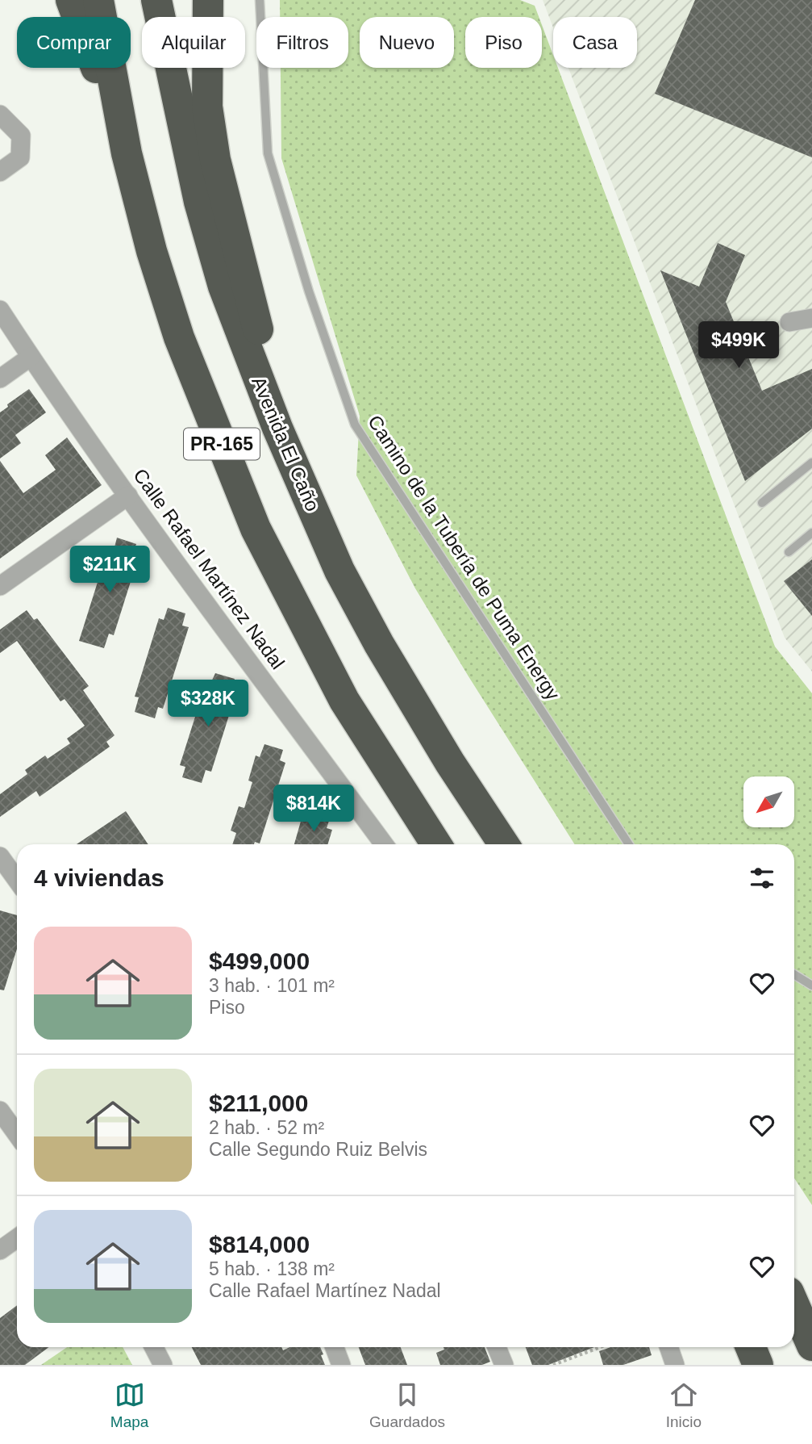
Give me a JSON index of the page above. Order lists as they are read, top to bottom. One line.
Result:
{"streets":{"highway":["PR-165","Avenida El Caño"],"street":["Calle Rafael Martínez Nadal"],"lane":["Camino de la Tubería de Puma Energy"]},"north":"bottom left","page":{"chip":["Comprar","Alquilar","Filtros","Nuevo","Piso","Casa"],"price":["$499K","$211K","$328K","$814K"],"heading":"4 viviendas","list":[{"name":"$499,000","note":"3 hab. · 101 m² · Piso"},{"name":"$211,000","note":"2 hab. · 52 m² · Calle Segundo Ruiz Belvis"},{"name":"$814,000","note":"5 hab. · 138 m² · Calle Rafael Martínez Nadal"}],"tabs":["Mapa","Guardados","Inicio"]}}
